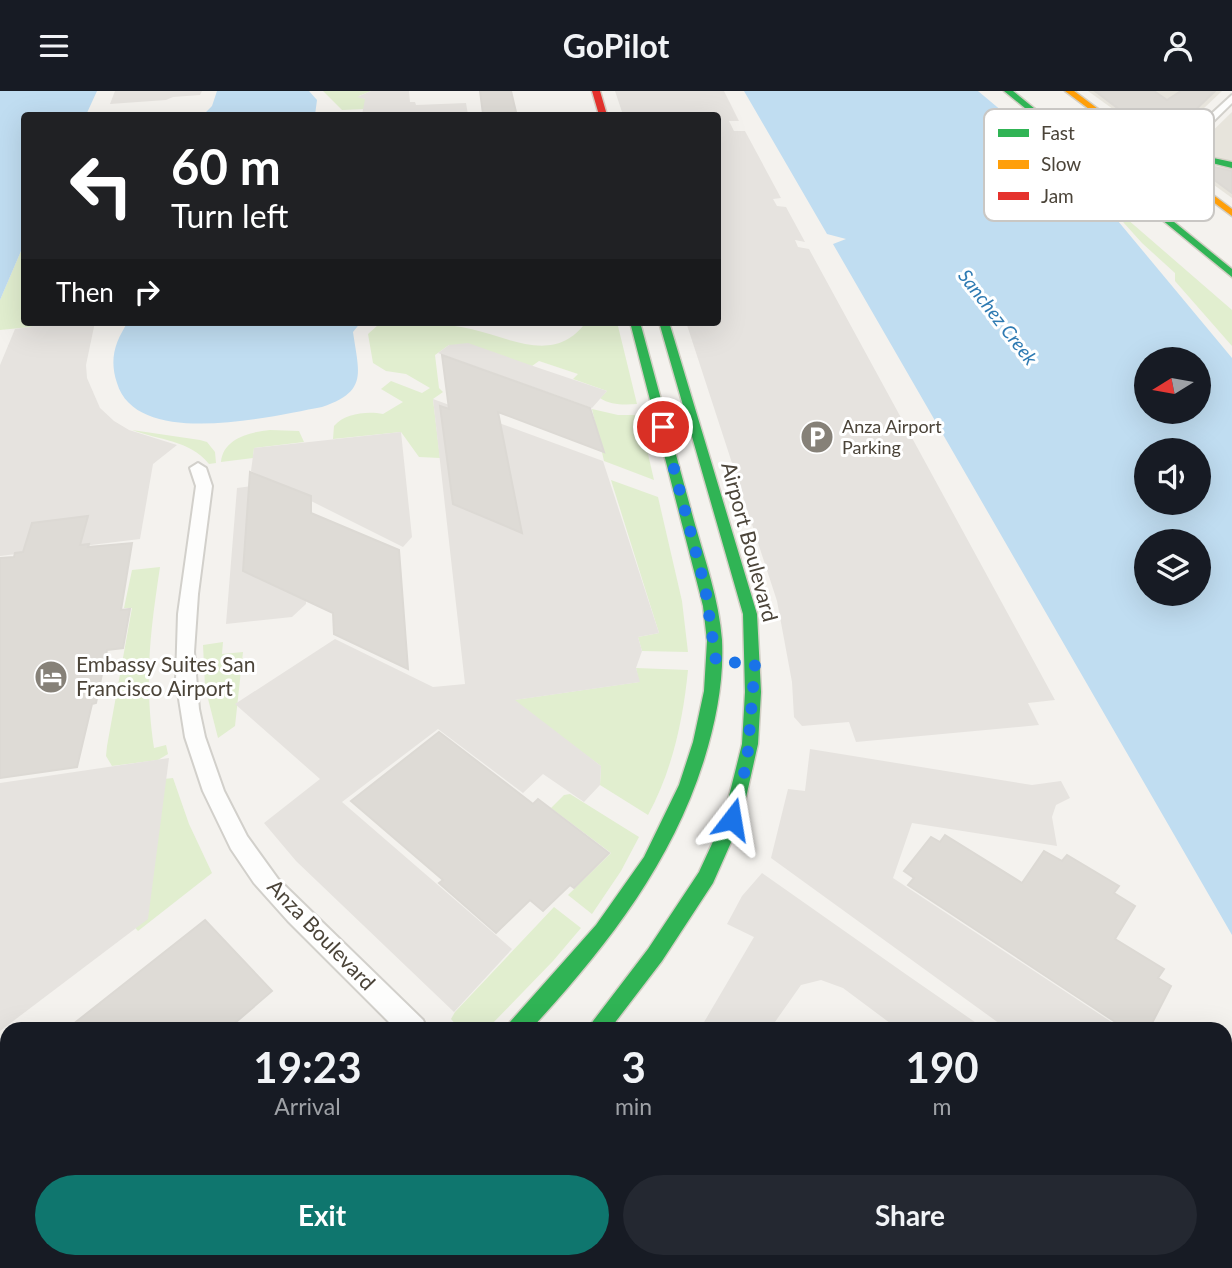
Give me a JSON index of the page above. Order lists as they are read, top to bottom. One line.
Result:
{"streets":{"main road":["Airport Boulevard"],"street":["Anza Boulevard"]},"water":["Sanchez Creek"],"places":{"parking":["Anza Airport Parking"],"hotel":["Embassy Suites San Francisco Airport"]},"legend":["Fast","Slow","Jam"],"north":"left","page":{"header":"GoPilot","turn":["60 m","Turn left"],"then":"Then","eta":["19:23","Arrival","3","min","190","m"],"buttons":["Exit","Share"]}}
